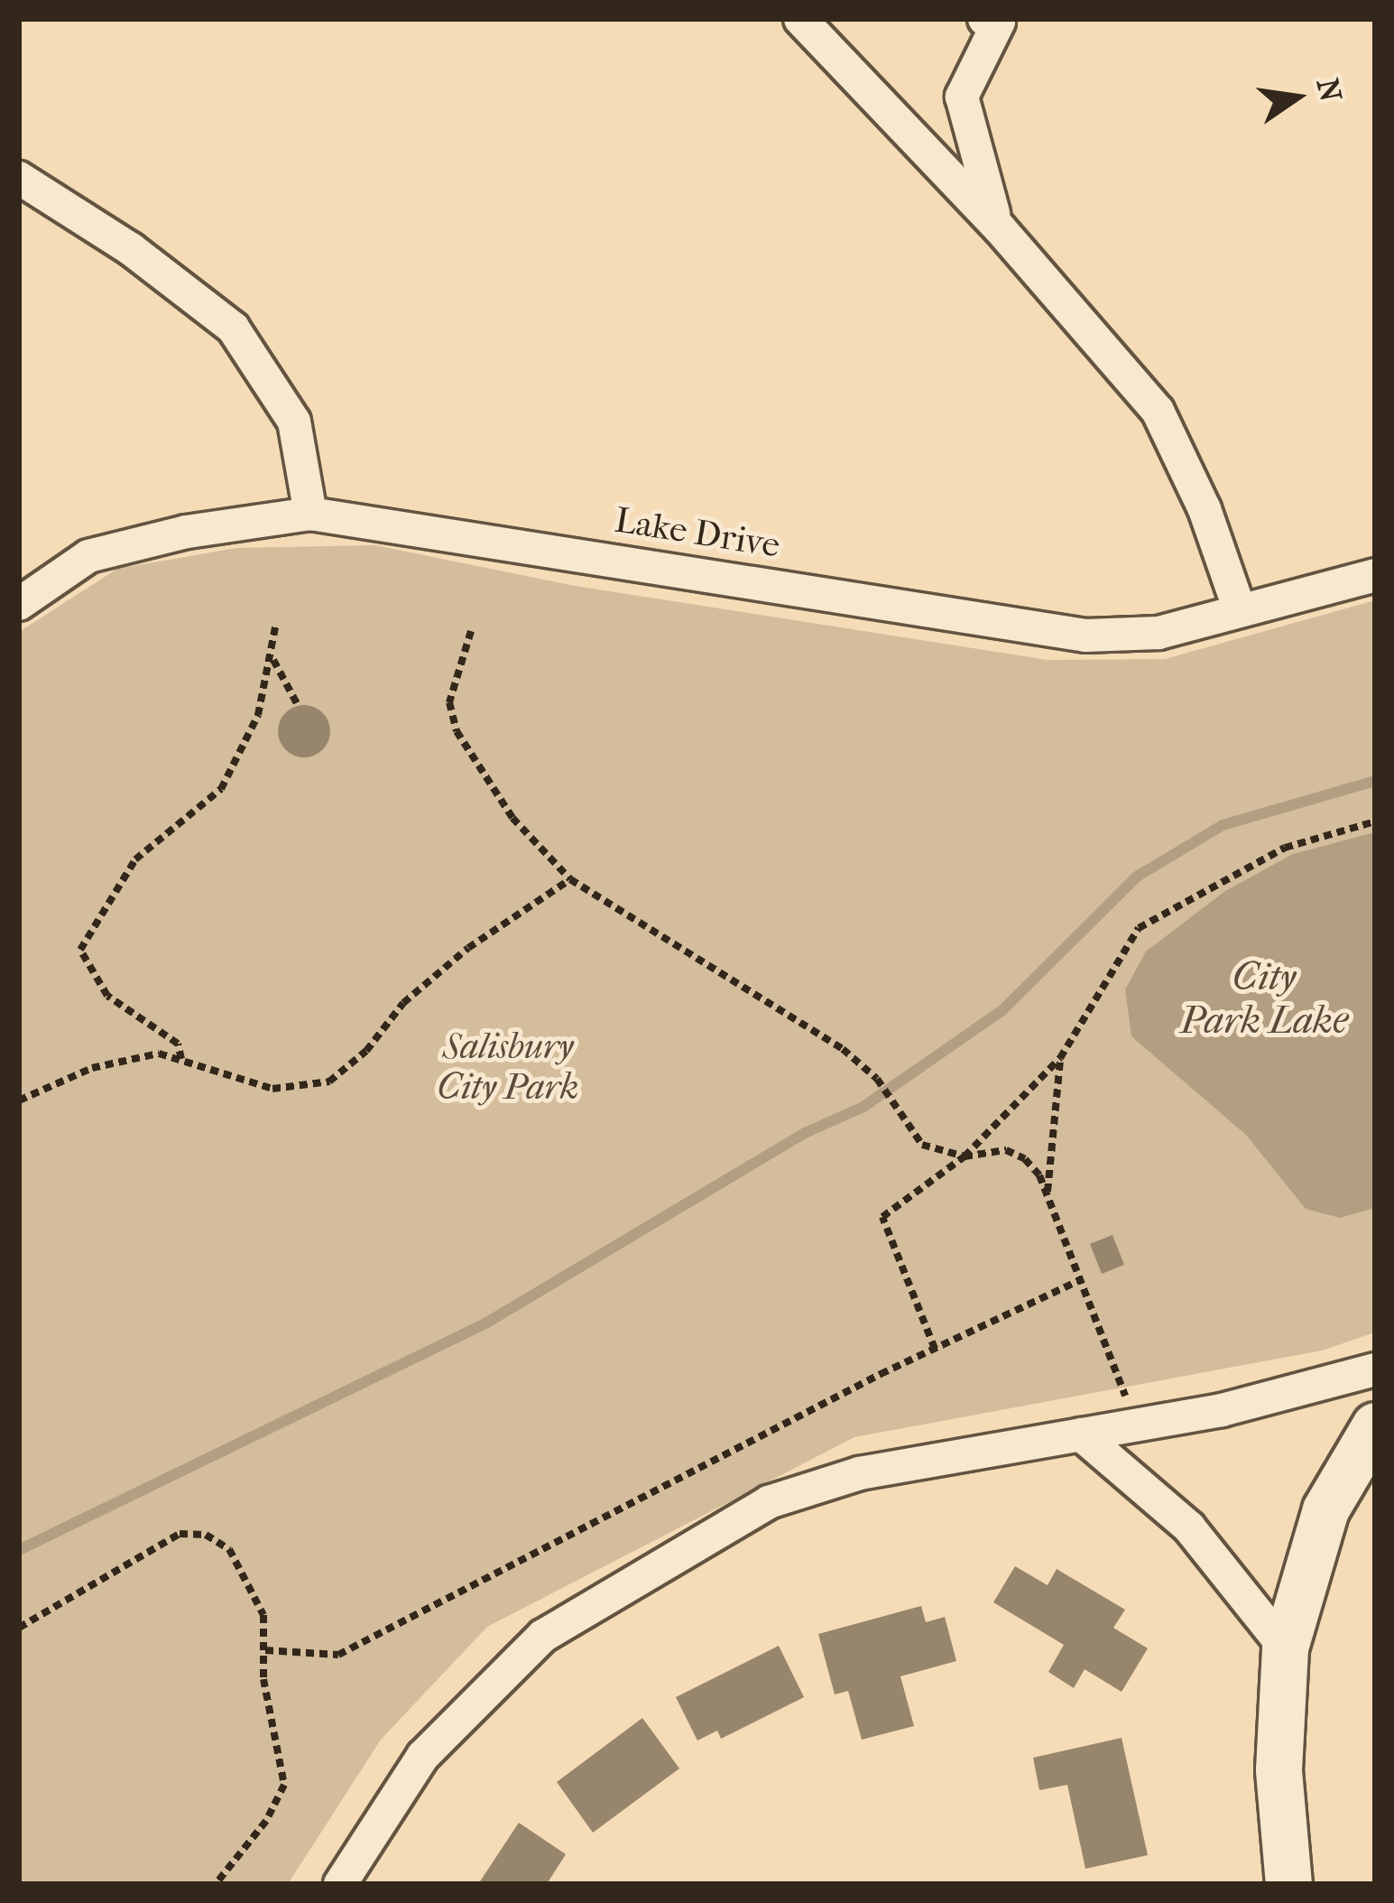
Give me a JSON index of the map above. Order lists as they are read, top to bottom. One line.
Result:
{"streets":{"street":["Lake Drive"]},"water":["City Park Lake"],"parks":["Salisbury City Park"],"north":"right"}
